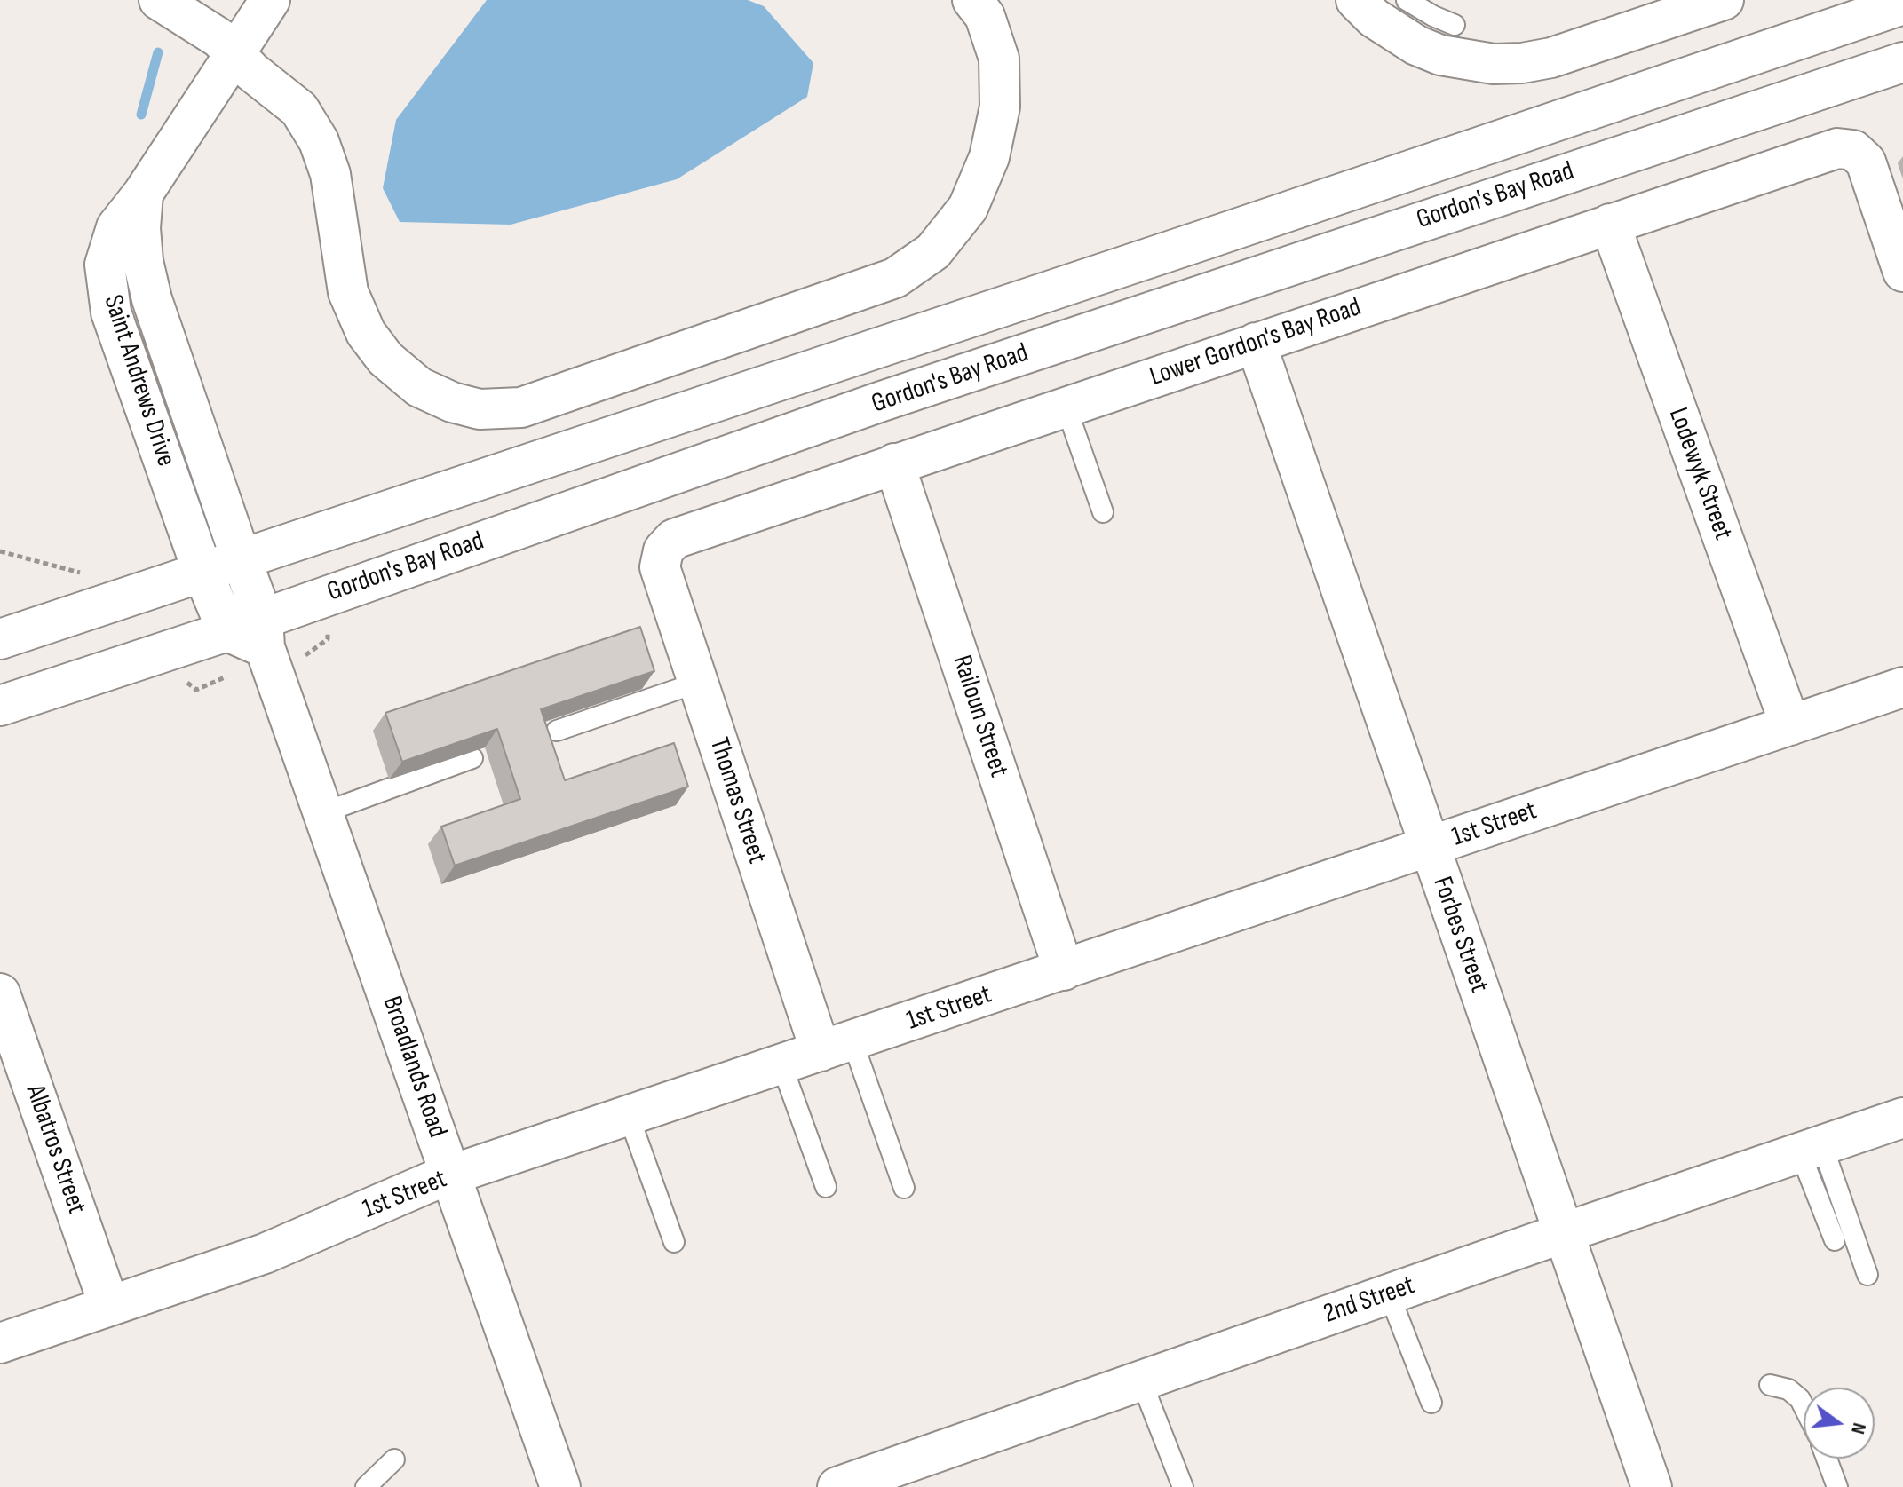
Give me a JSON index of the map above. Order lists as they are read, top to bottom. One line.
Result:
{"streets":{"street":["Gordon's Bay Road","Lower Gordon's Bay Road","Saint Andrews Drive","Lodewyk Street","Railoun Street","Thomas Street","1st Street","Forbes Street","Broadlands Road","Albatros Street","2nd Street"]},"crossings":[["Gordon's Bay Road","Saint Andrews Drive"],["Gordon's Bay Road","Broadlands Road"],["Lower Gordon's Bay Road","Lodewyk Street"],["Lower Gordon's Bay Road","Railoun Street"],["Lower Gordon's Bay Road","Thomas Street"],["Lower Gordon's Bay Road","Forbes Street"],["Saint Andrews Drive","Broadlands Road"],["Lodewyk Street","1st Street"],["Railoun Street","1st Street"],["Thomas Street","1st Street"],["1st Street","Forbes Street"],["1st Street","Broadlands Road"],["1st Street","Albatros Street"],["Forbes Street","2nd Street"]],"north":"right"}
